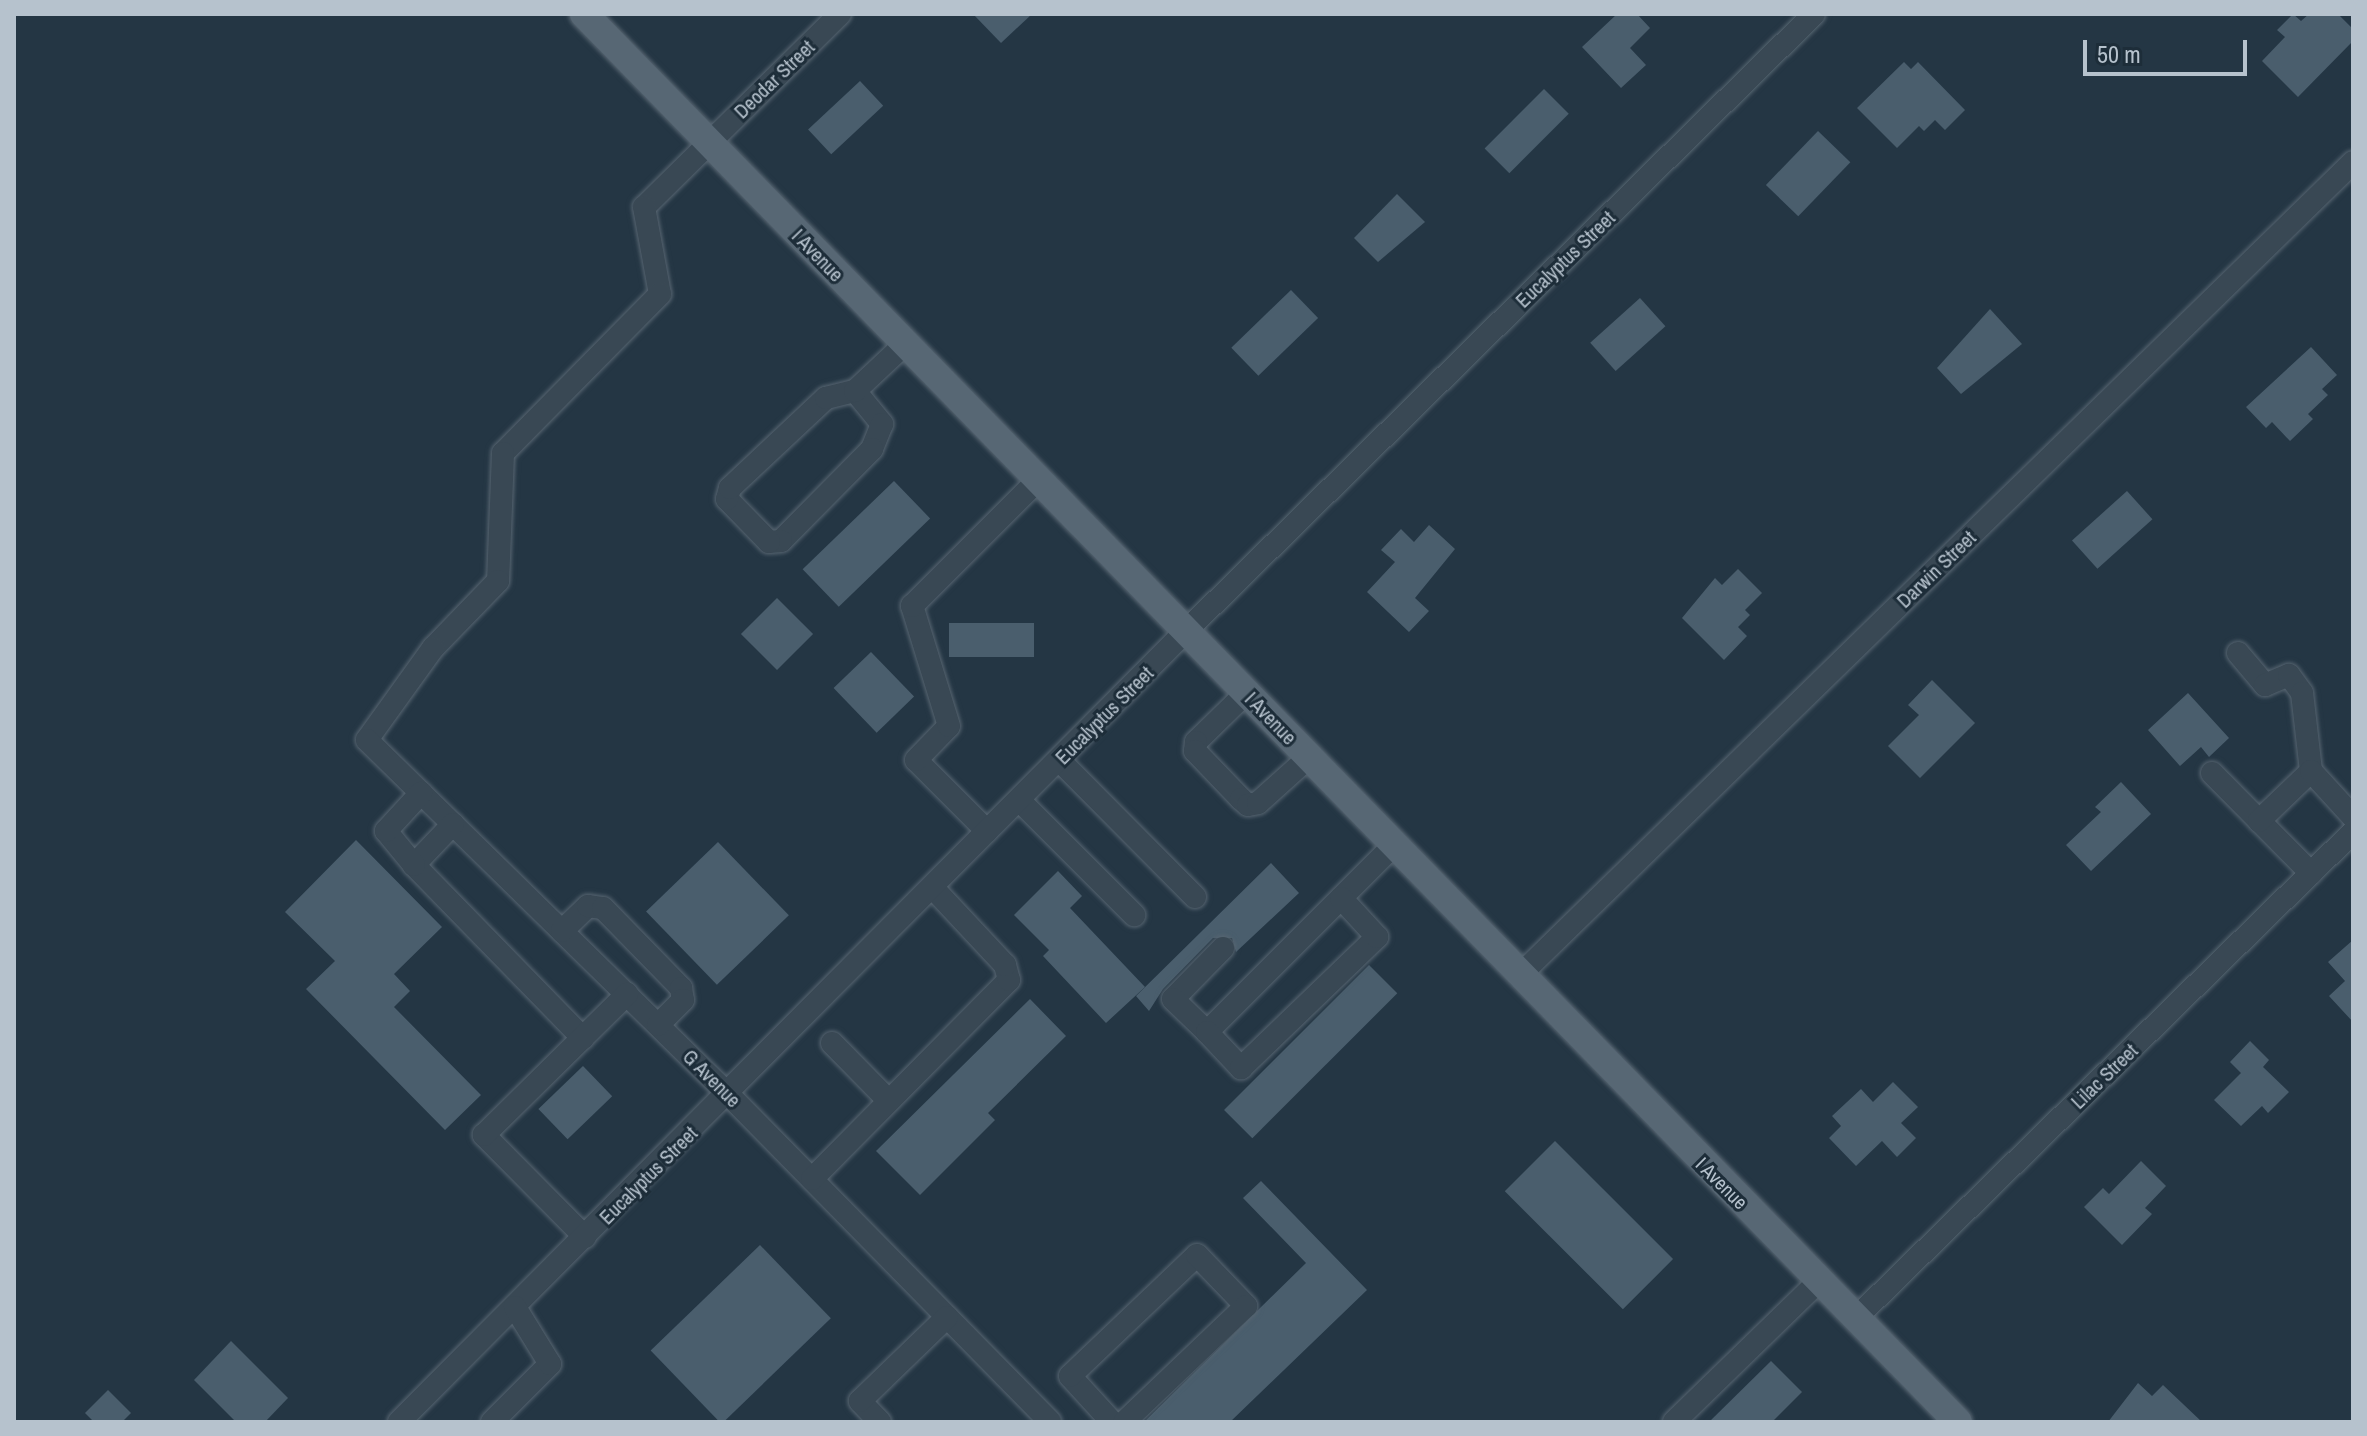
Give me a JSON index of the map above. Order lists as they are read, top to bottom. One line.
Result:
{"streets":{"main road":["I Avenue"],"street":["Deodar Street","Eucalyptus Street","Darwin Street","Lilac Street","G Avenue"]},"crossings":[["Deodar Street","I Avenue"],["Deodar Street","G Avenue"],["I Avenue","Eucalyptus Street"],["I Avenue","Darwin Street"],["I Avenue","Lilac Street"],["Eucalyptus Street","G Avenue"]],"scale_bar":"50 m"}
